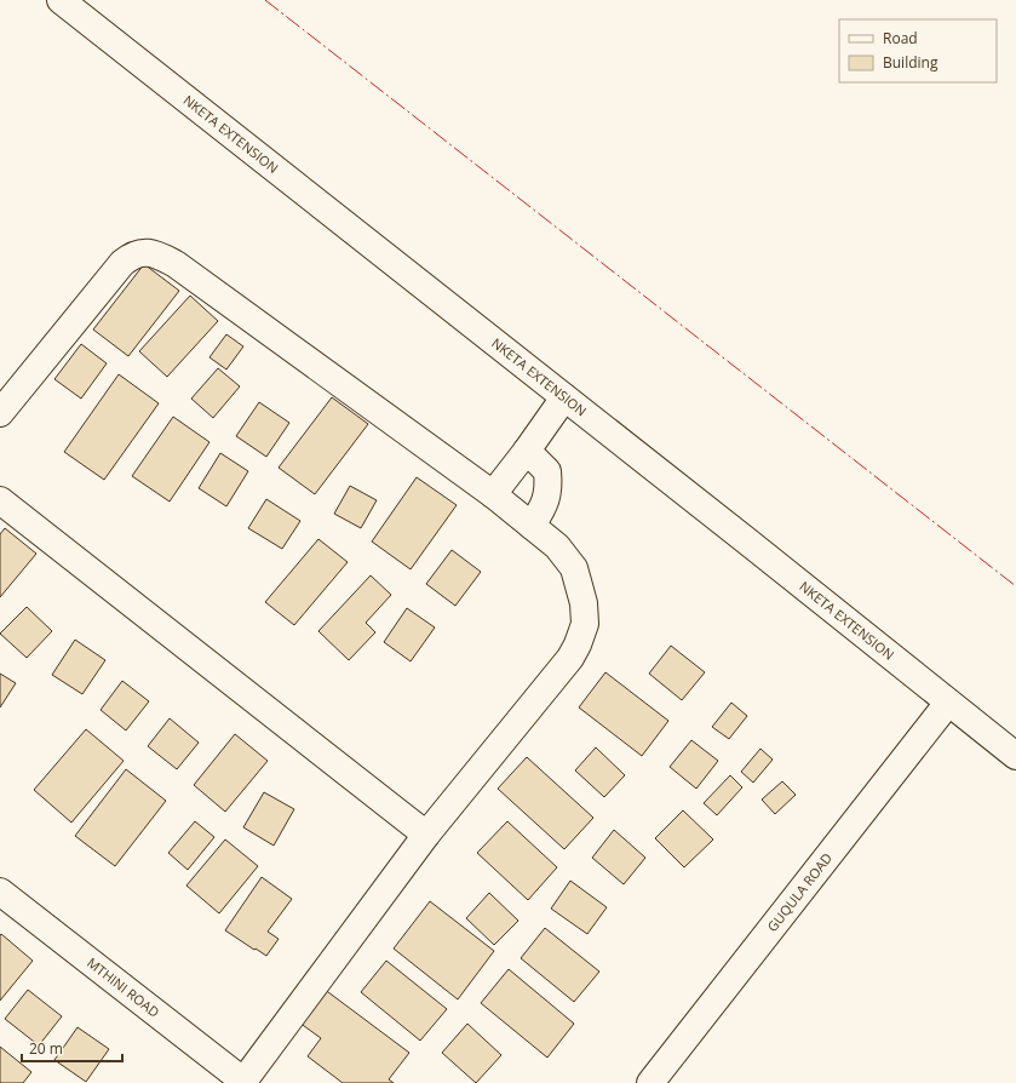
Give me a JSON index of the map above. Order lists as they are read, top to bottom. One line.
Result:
{"streets":{"street":["NKETA EXTENSION","GUQULA ROAD","MTHINI ROAD"]},"crossings":[["NKETA EXTENSION","GUQULA ROAD"]],"legend":["Road","Building"],"scale_bar":"20 m"}
